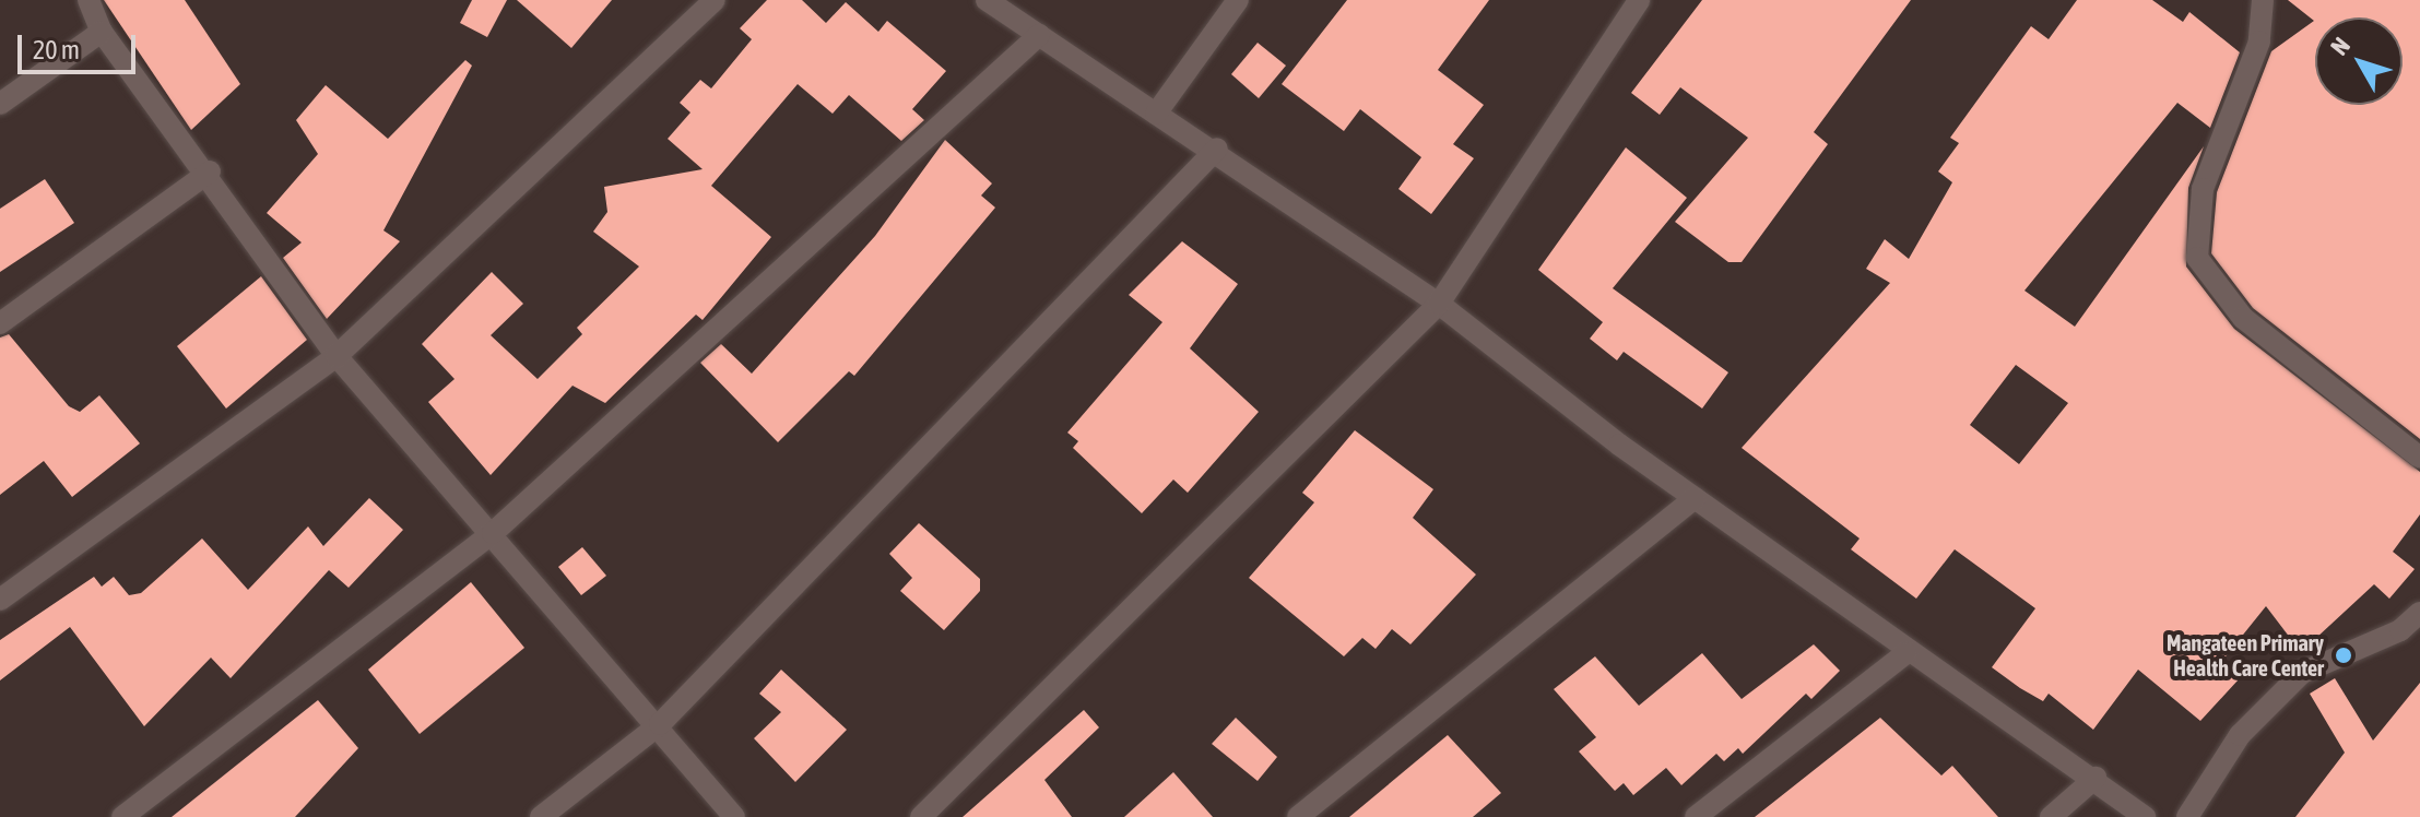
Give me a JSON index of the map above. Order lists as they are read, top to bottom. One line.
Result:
{"places":["Mangateen Primary Health Care Center"],"scale_bar":"20 m","north":"top left"}
